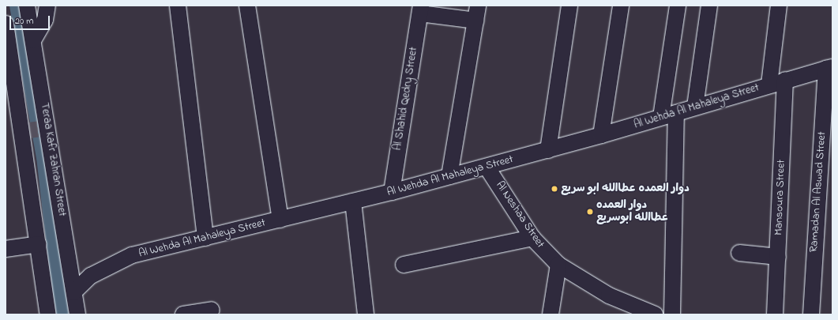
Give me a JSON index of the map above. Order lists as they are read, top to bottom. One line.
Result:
{"streets":{"street":["Al Shahid Qedry Street","Al Wehda Al Mahaleya Street","Teraa Kafr Zahran Street","Ramadan Al Aswad Street","Mansoura Street","Al Neshaa Street"]},"crossings":[["Al Shahid Qedry Street","Al Wehda Al Mahaleya Street"],["Al Wehda Al Mahaleya Street","Teraa Kafr Zahran Street"],["Al Wehda Al Mahaleya Street","Ramadan Al Aswad Street"],["Al Wehda Al Mahaleya Street","Mansoura Street"],["Al Wehda Al Mahaleya Street","Al Neshaa Street"]],"places":["دوار العمده عطاالله ابو سريع","دوار العمده عطاالله ابوسريع"],"scale_bar":"20 m"}
